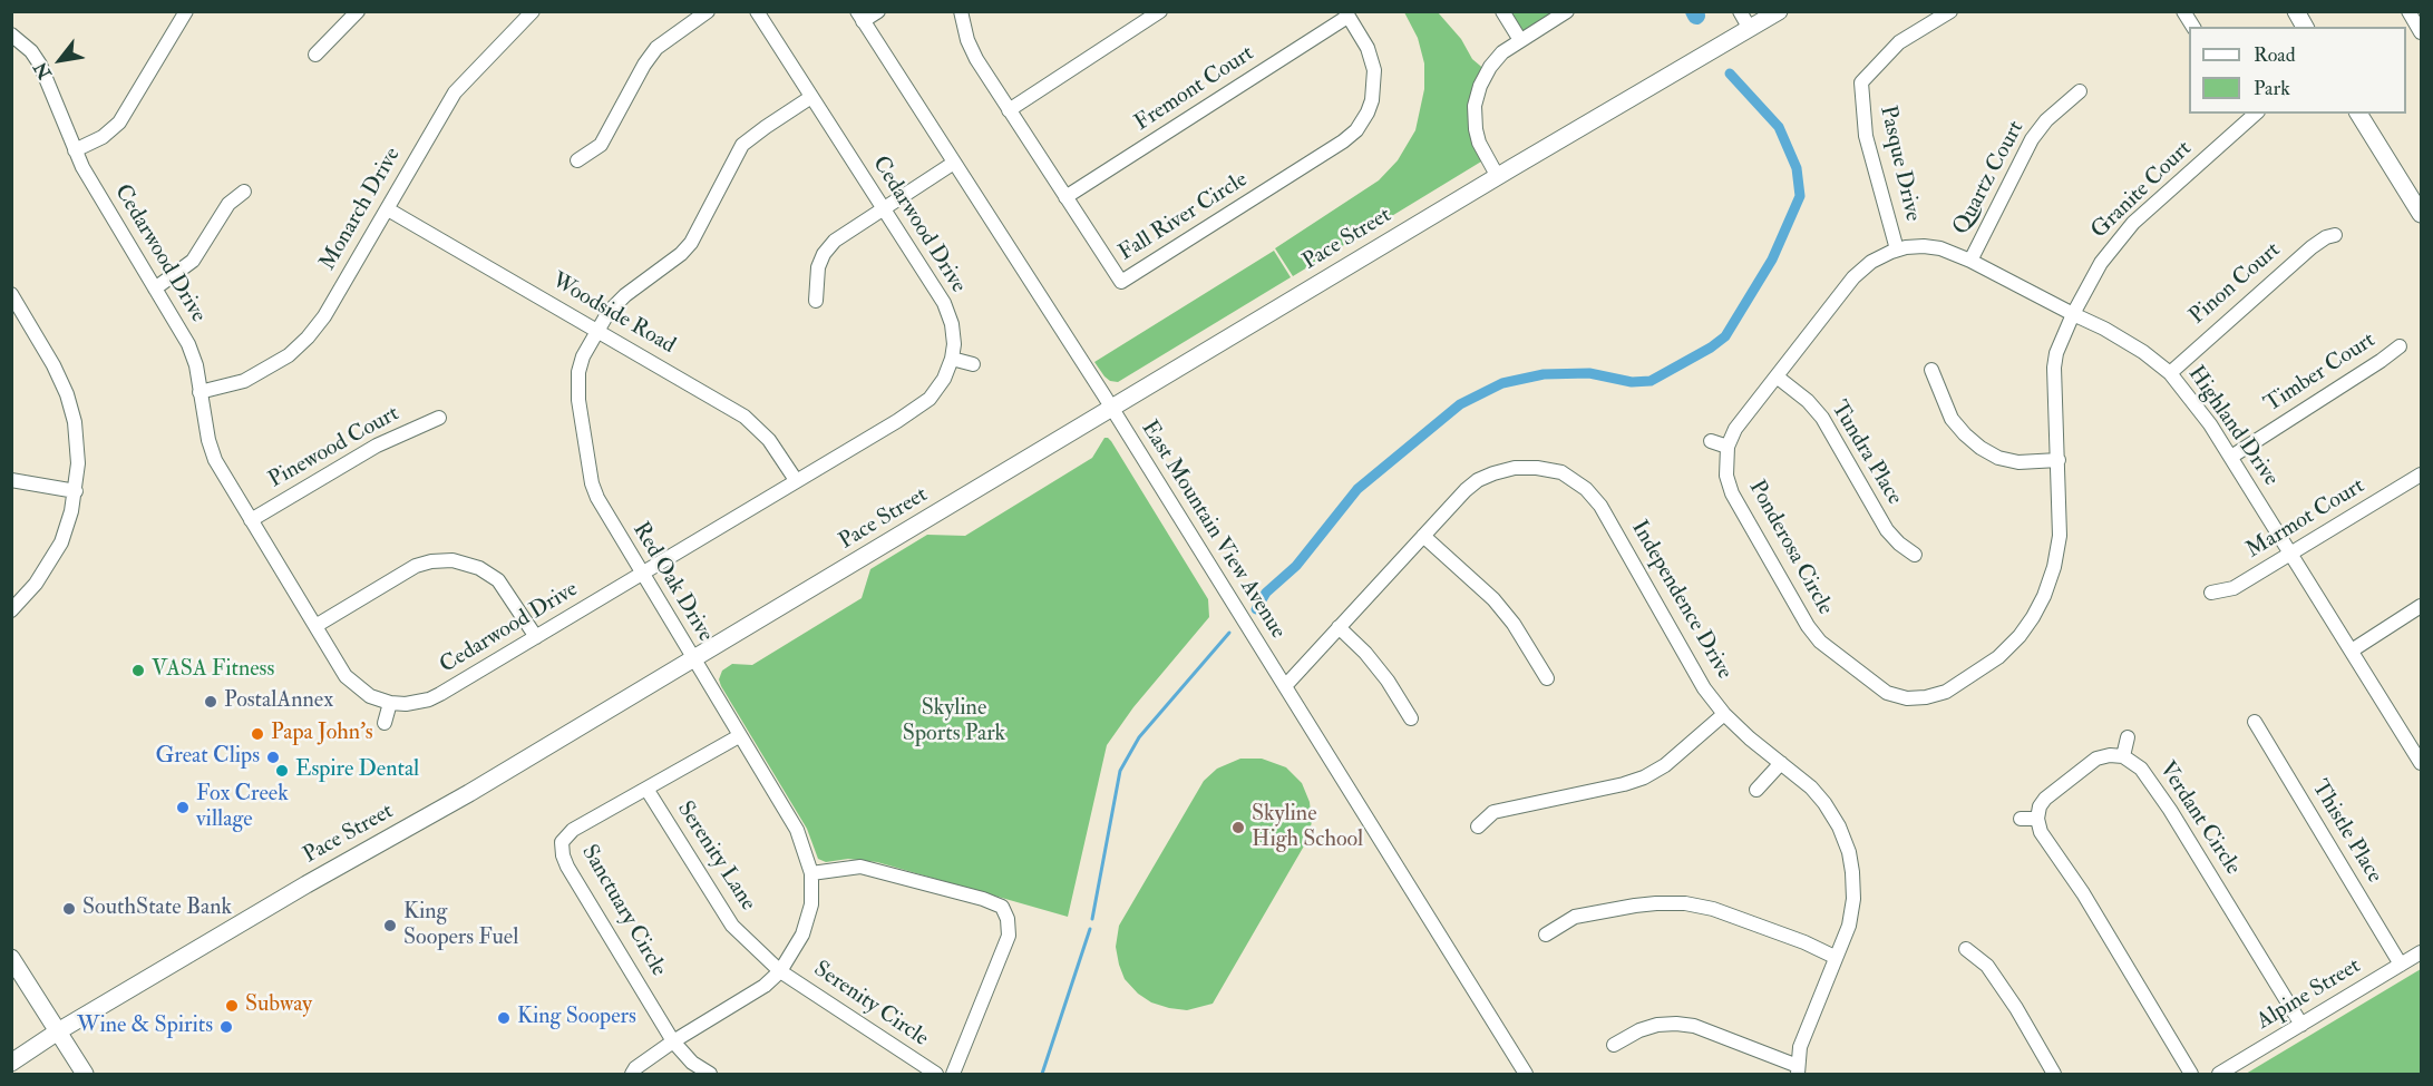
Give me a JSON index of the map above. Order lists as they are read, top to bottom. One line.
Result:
{"streets":{"main road":["Pace Street"],"street":["Fremont Court","Pasque Drive","Quartz Court","Granite Court","Monarch Drive","Fall River Circle","Cedarwood Drive","Pinon Court","Woodside Road","Timber Court","Highland Drive","Pinewood Court","Tundra Place","Marmot Court","East Mountain View Avenue","Ponderosa Circle","Red Oak Drive","Independence Drive","Verdant Circle","Thistle Place","Serenity Lane","Sanctuary Circle","Alpine Street","Serenity Circle"]},"crossings":[["Fremont Court","Fall River Circle"],["Pasque Drive","Highland Drive"],["Quartz Court","Highland Drive"],["Granite Court","Highland Drive"],["Granite Court","Ponderosa Circle"],["Monarch Drive","Cedarwood Drive"],["Monarch Drive","Woodside Road"],["Cedarwood Drive","Woodside Road"],["Cedarwood Drive","Pinewood Court"],["Cedarwood Drive","Red Oak Drive"],["Pace Street","East Mountain View Avenue"],["Pace Street","Red Oak Drive"],["Pinon Court","Highland Drive"],["Woodside Road","Red Oak Drive"],["Timber Court","Highland Drive"],["Highland Drive","Marmot Court"],["Highland Drive","Ponderosa Circle"],["East Mountain View Avenue","Independence Drive"],["Red Oak Drive","Serenity Lane"],["Red Oak Drive","Sanctuary Circle"],["Red Oak Drive","Serenity Circle"],["Verdant Circle","Alpine Street"],["Thistle Place","Alpine Street"],["Serenity Lane","Sanctuary Circle"],["Serenity Lane","Serenity Circle"]],"parks":["Skyline Sports Park"],"places":["VASA Fitness","PostalAnnex","Papa John's","Great Clips","Espire Dental","Fox Creek village","Skyline High School","SouthState Bank","King Soopers Fuel","Subway","King Soopers","Wine & Spirits"],"legend":["Road","Park"],"north":"bottom left"}
